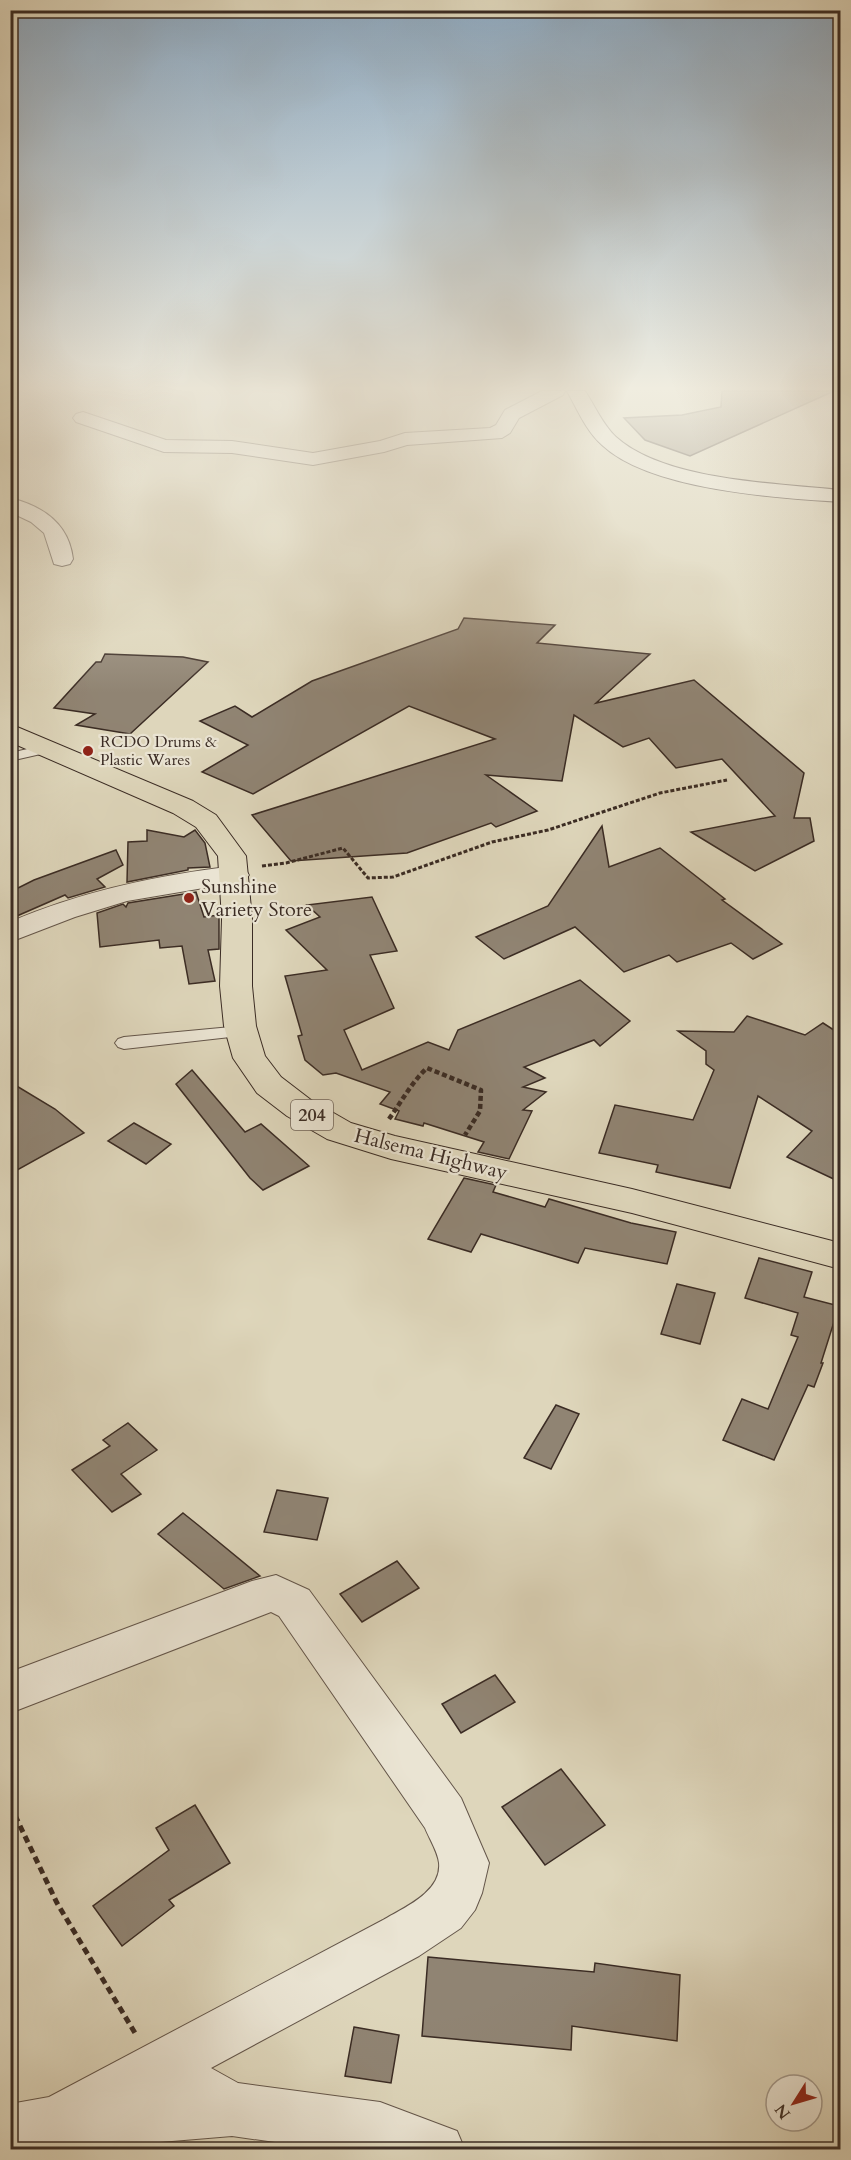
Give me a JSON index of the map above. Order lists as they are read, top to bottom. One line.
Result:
{"streets":{"highway":["204","Halsema Highway"]},"places":["RCDO Drums & Plastic Wares","Sunshine Variety Store"],"north":"bottom left"}
